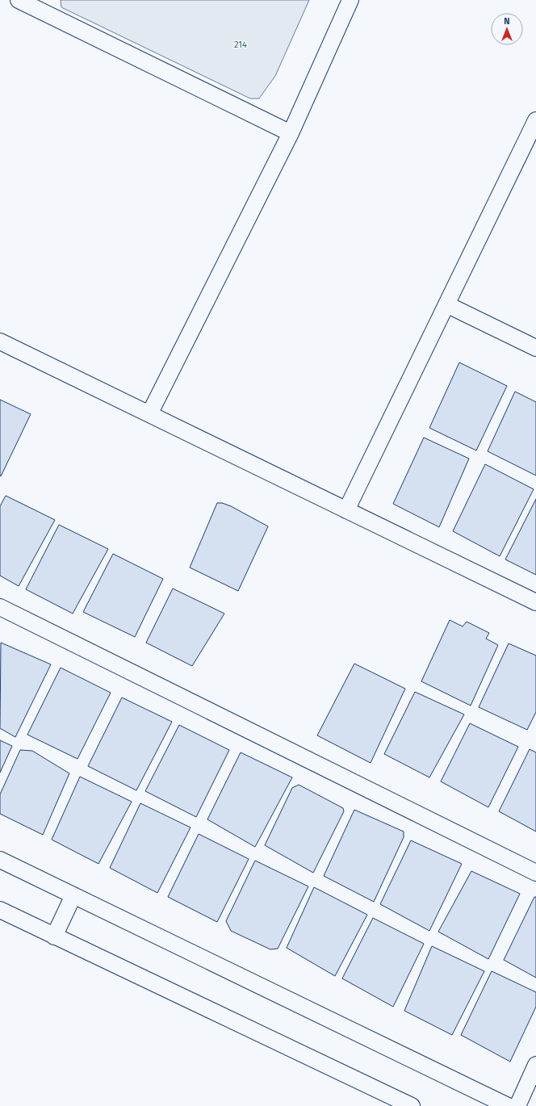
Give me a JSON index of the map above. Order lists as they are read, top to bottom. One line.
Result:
{"parks":["214"],"north":"top"}
